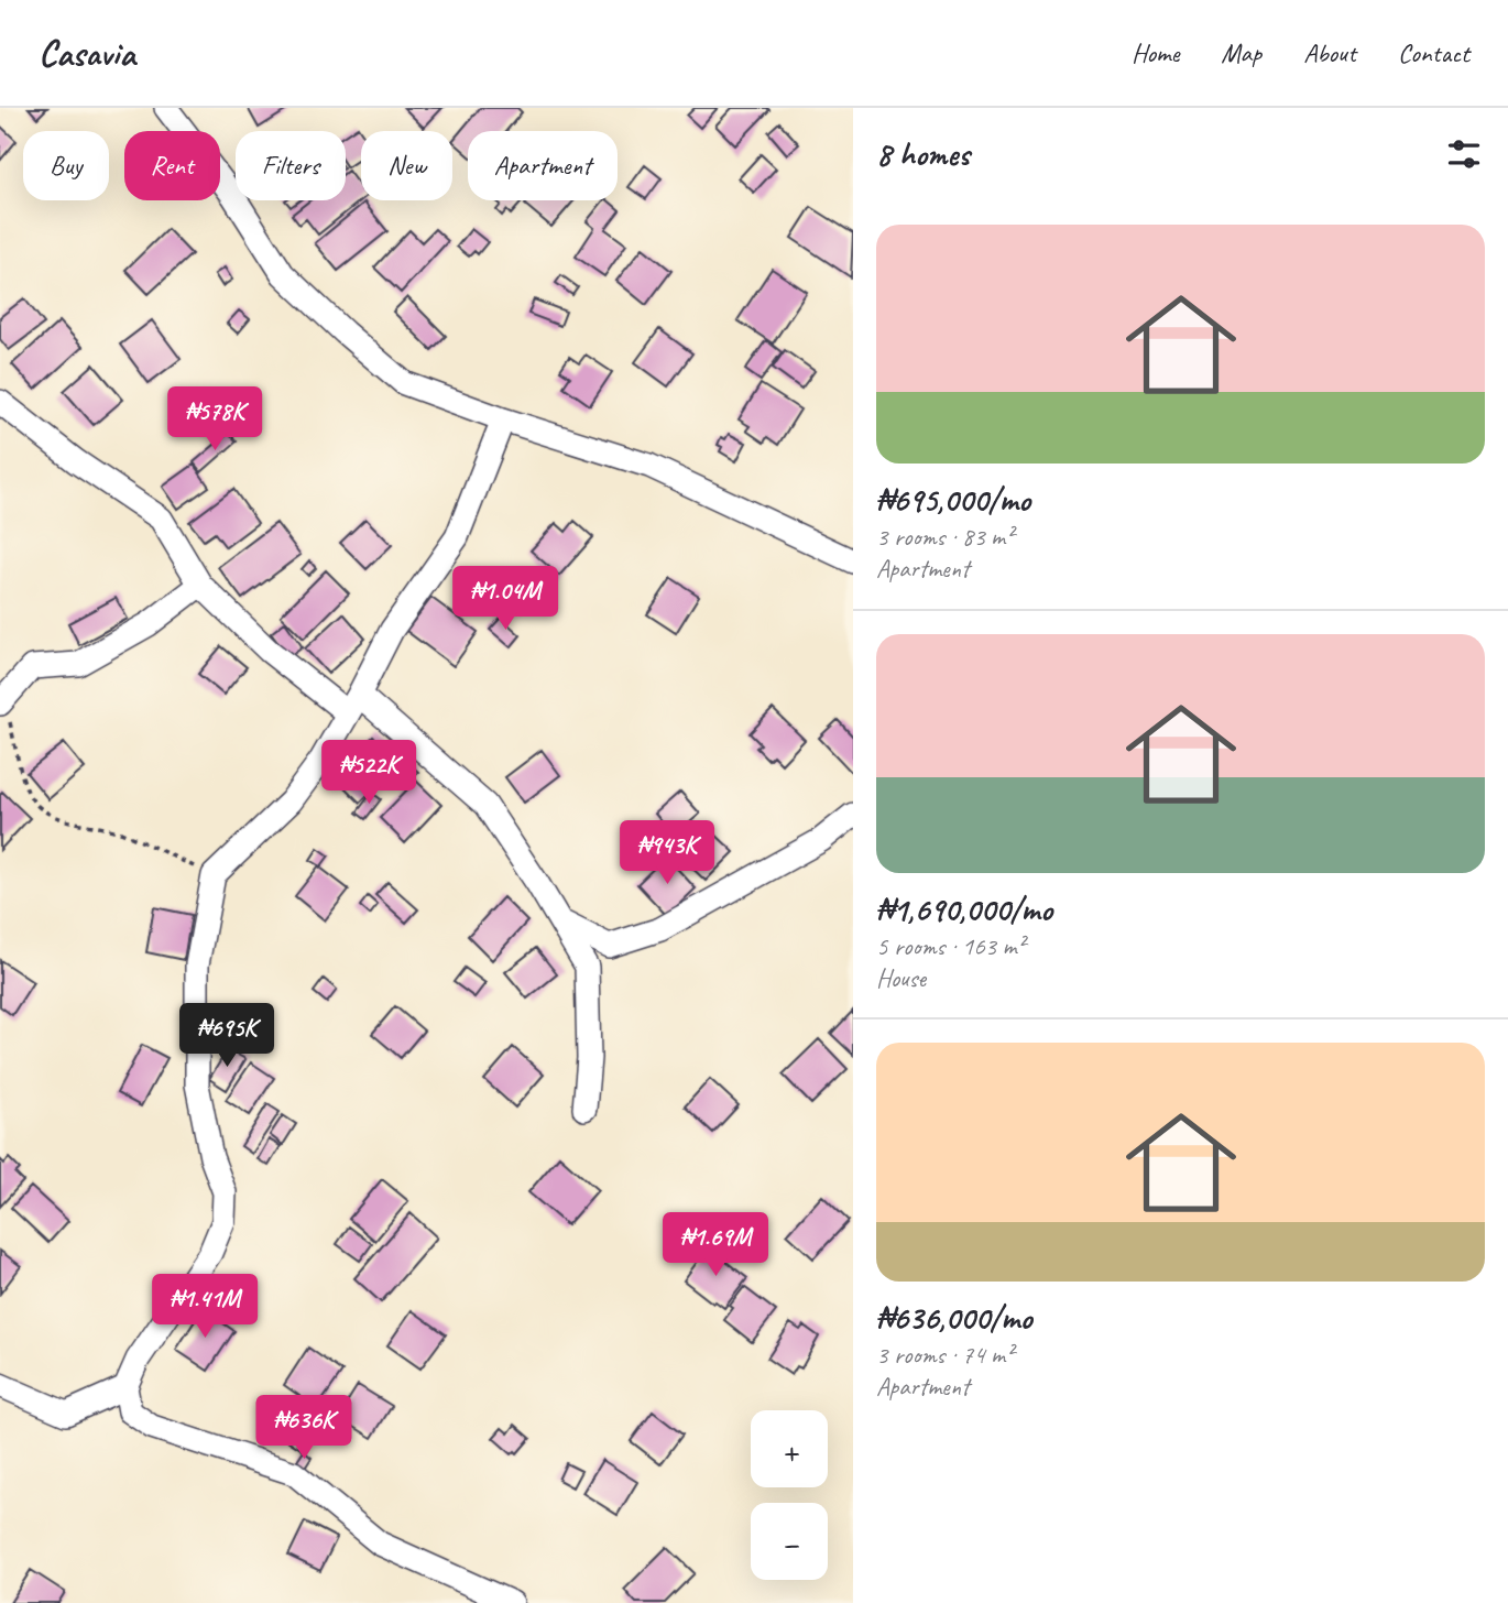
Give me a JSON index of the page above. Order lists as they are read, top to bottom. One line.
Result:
{"page":{"header":"Casavia","nav":["Home","Map","About","Contact"],"heading":"8 homes","chip":["Buy","Rent","Filters","New","Apartment"],"list":[{"name":"₦695,000/mo","note":"3 rooms · 83 m² · Apartment"},{"name":"₦1,690,000/mo","note":"5 rooms · 163 m² · House"},{"name":"₦636,000/mo","note":"3 rooms · 74 m² · Apartment"}],"price":["₦578K","₦1.04M","₦522K","₦943K","₦695K","₦1.69M","₦1.41M","₦636K"],"map_buttons":["+","−"]}}
